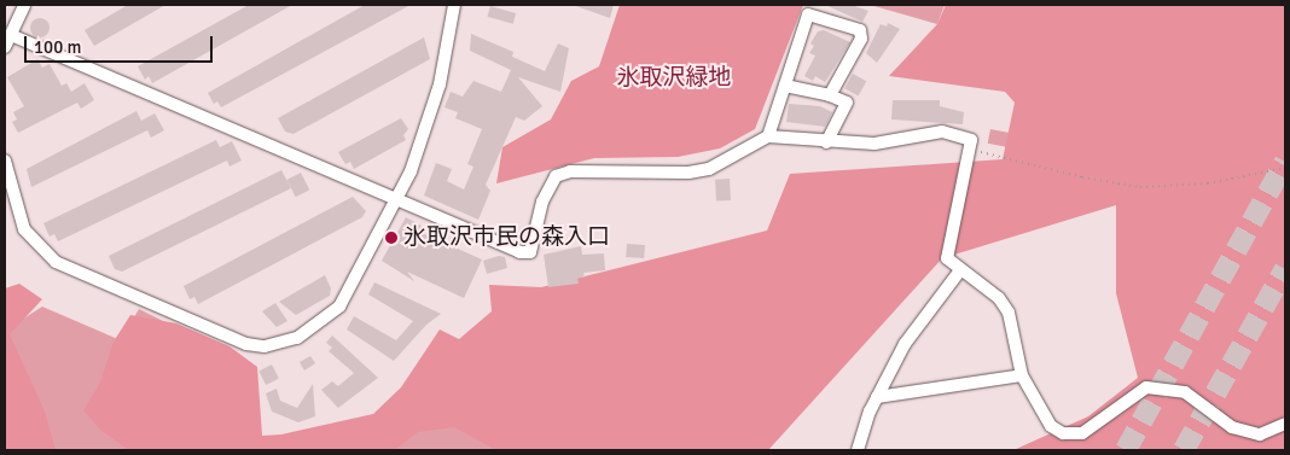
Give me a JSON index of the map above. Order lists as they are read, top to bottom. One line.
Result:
{"parks":["氷取沢緑地"],"places":["氷取沢市民の森入口"],"scale_bar":"100 m"}
